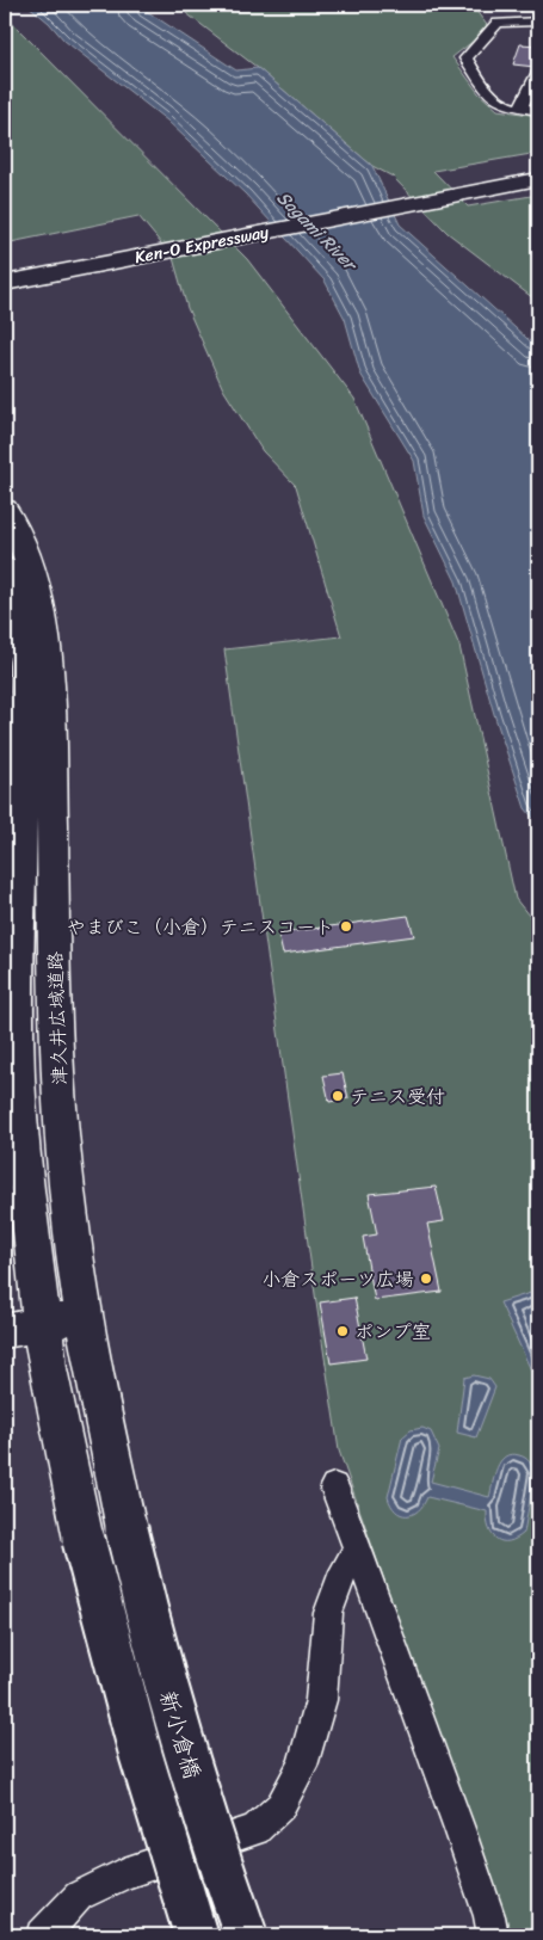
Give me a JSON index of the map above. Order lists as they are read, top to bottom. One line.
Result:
{"streets":{"main road":["Ken-O Expressway","津久井広域道路","新小倉橋"]},"crossings":[["津久井広域道路","新小倉橋"]],"water":["Sagami River"],"places":["やまびこ（小倉）テニスコート","テニス受付","小倉スポーツ広場","ポンプ室"]}
